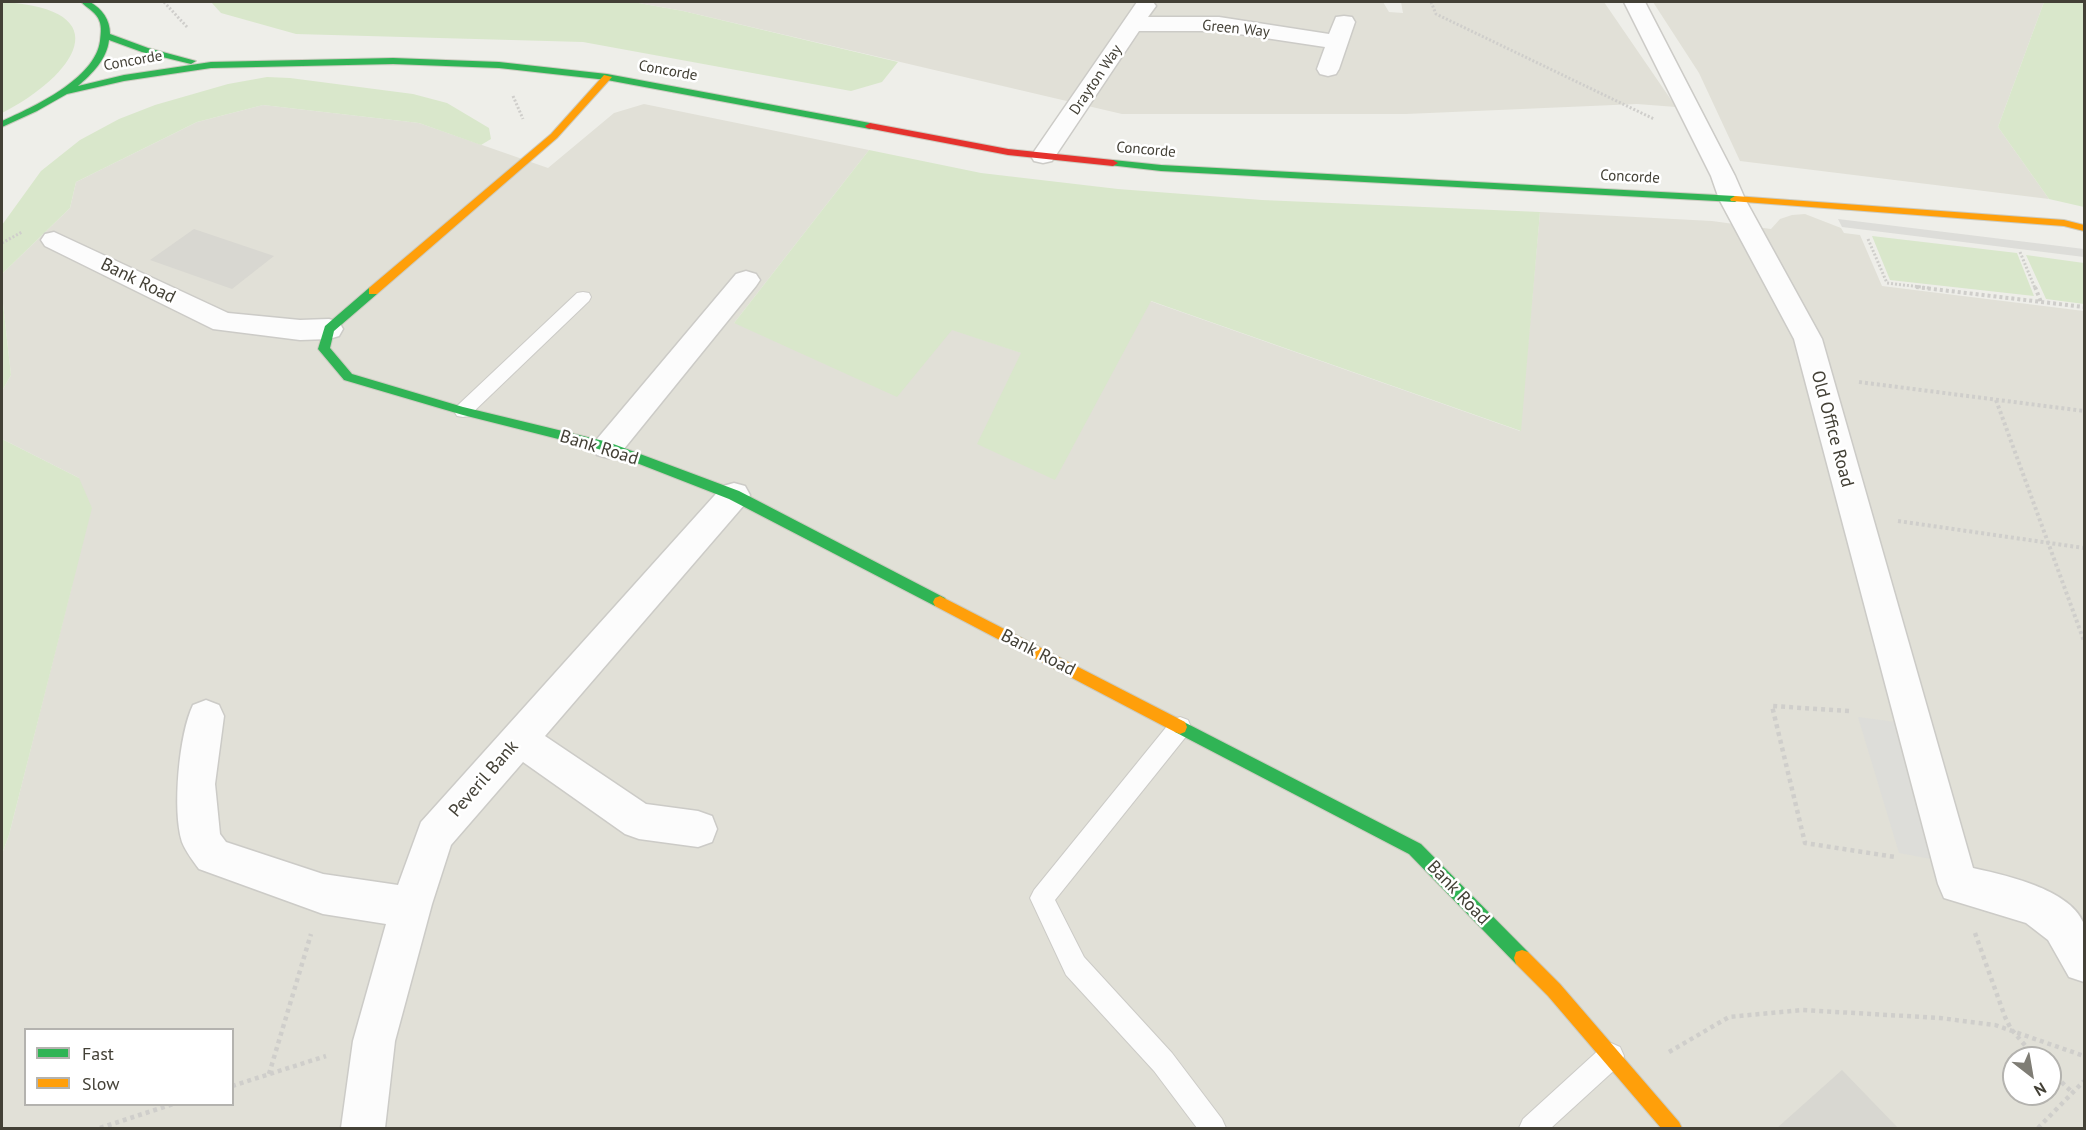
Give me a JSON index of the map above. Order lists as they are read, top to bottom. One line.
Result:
{"streets":{"street":["Green Way","Concorde","Drayton Way","Bank Road","Old Office Road","Peveril Bank"]},"crossings":[["Green Way","Drayton Way"],["Concorde","Drayton Way"],["Concorde","Old Office Road"],["Bank Road","Peveril Bank"]],"legend":["Fast","Slow"],"north":"bottom right"}
